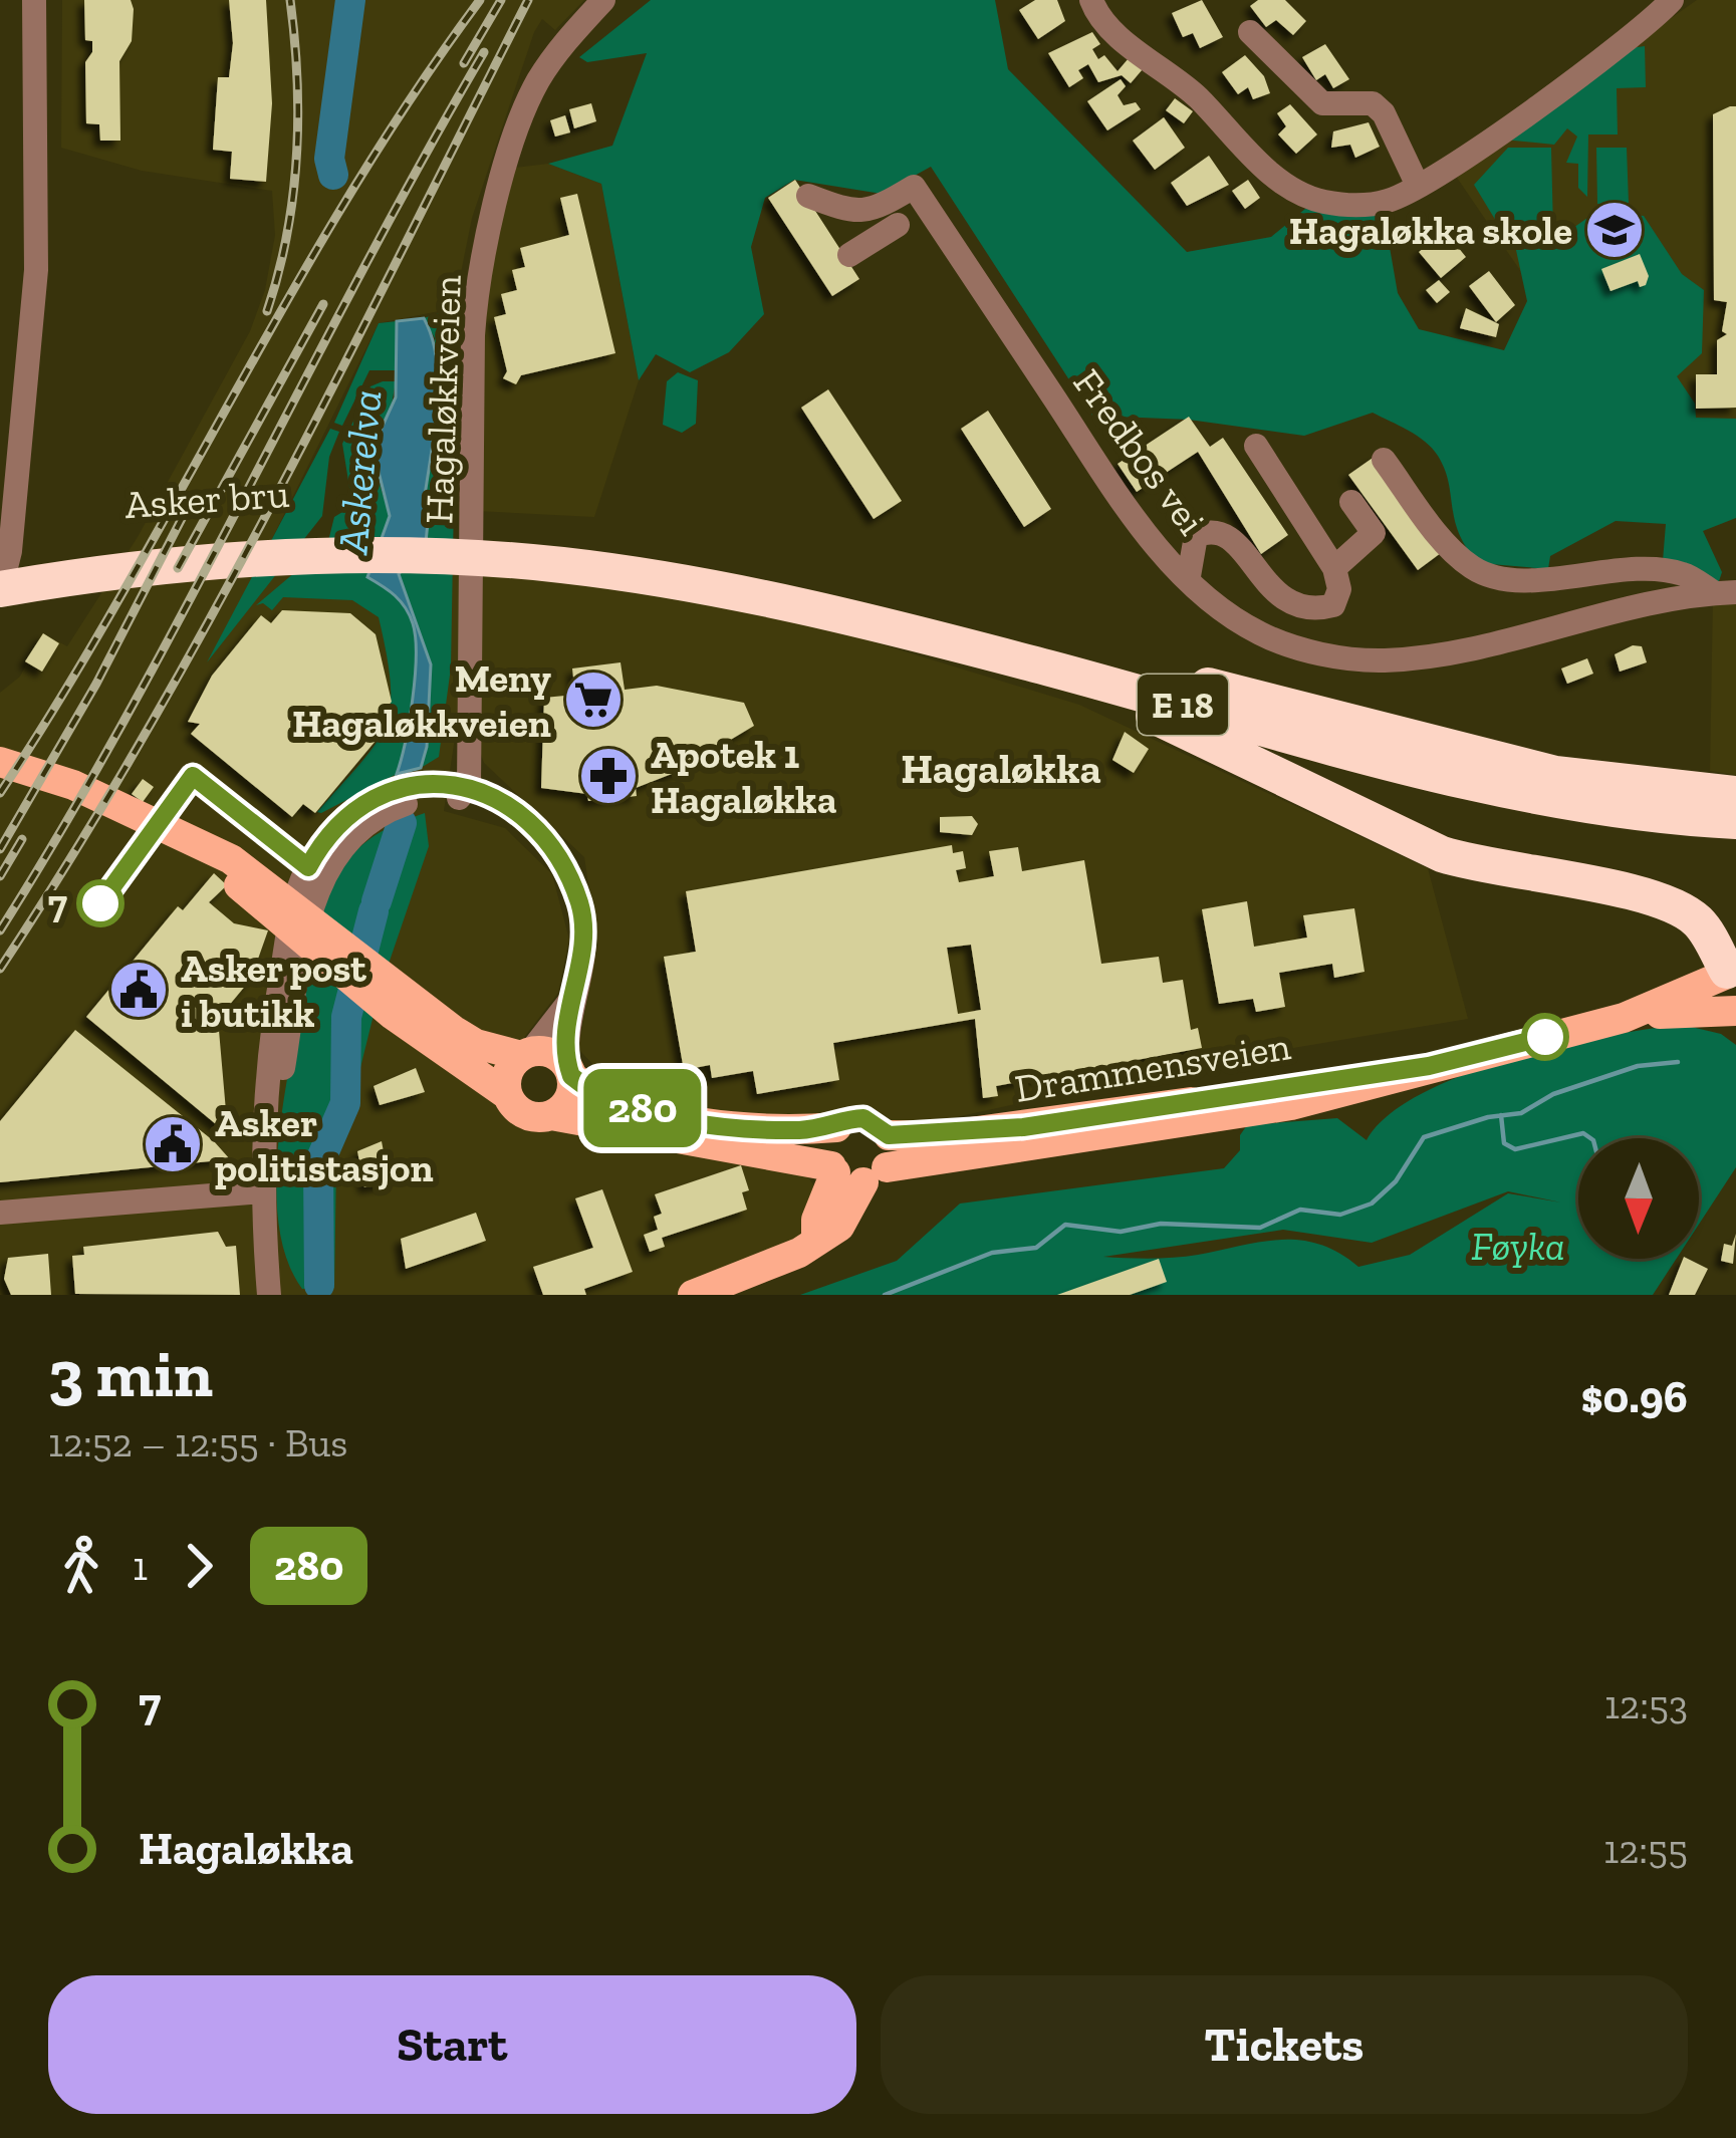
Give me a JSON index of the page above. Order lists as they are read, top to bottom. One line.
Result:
{"streets":{"highway":["Asker bru","E 18"],"main road":["Drammensveien"],"street":["Hagaløkkveien","Fredbos vei"]},"crossings":[["Asker bru","E 18"],["E 18","Drammensveien"]],"districts":["Hagaløkka"],"water":["Askerelva"],"parks":["Føyka"],"places":{"school or university":["Hagaløkka skole"],"supermarket":["Meny Hagaløkkveien"],"pharmacy":["Apotek 1 Hagaløkka"],"other":["7"],"public building":["Asker post i butikk","Asker politistasjon"]},"lines":["bus line 280"],"north":"bottom","page":{"on_map":"280","heading":["3 min","12:52 – 12:55 · Bus","$0.96"],"legs":["1","280"],"list":[{"name":"7","value":"12:53"},{"name":"Hagaløkka","value":"12:55"}],"buttons":["Start","Tickets"]}}
